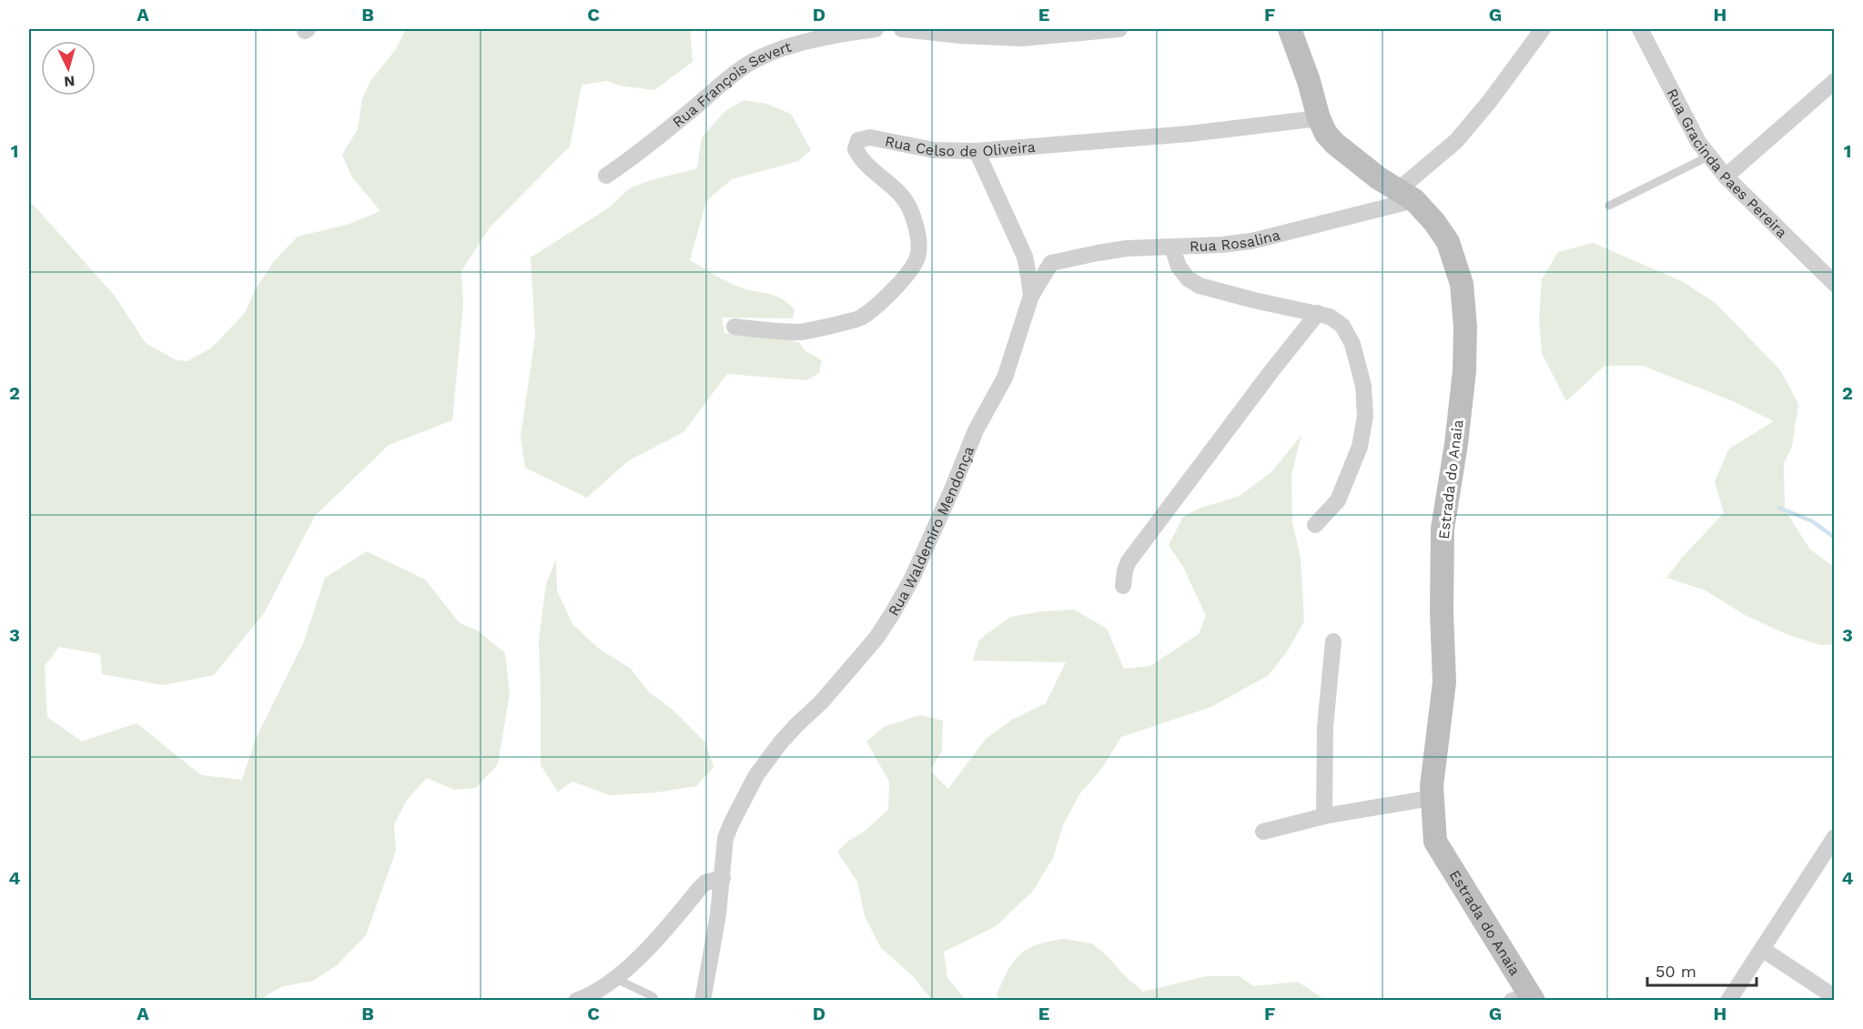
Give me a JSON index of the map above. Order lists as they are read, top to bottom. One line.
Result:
{"streets":{"street":["Rua François Severt","Rua Celso de Oliveira","Rua Gracinda Paes Pereira","Rua Rosalina","Estrada do Anaia","Rua Waldemiro Mendonça"]},"crossings":[["Rua Celso de Oliveira","Estrada do Anaia"],["Rua Celso de Oliveira","Rua Waldemiro Mendonça"],["Rua Rosalina","Estrada do Anaia"],["Rua Rosalina","Rua Waldemiro Mendonça"]],"scale_bar":"50 m","north":"bottom","grid":{"columns":["A","B","C","D","E","F","G","H"],"rows":["1","2","3","4"]}}
